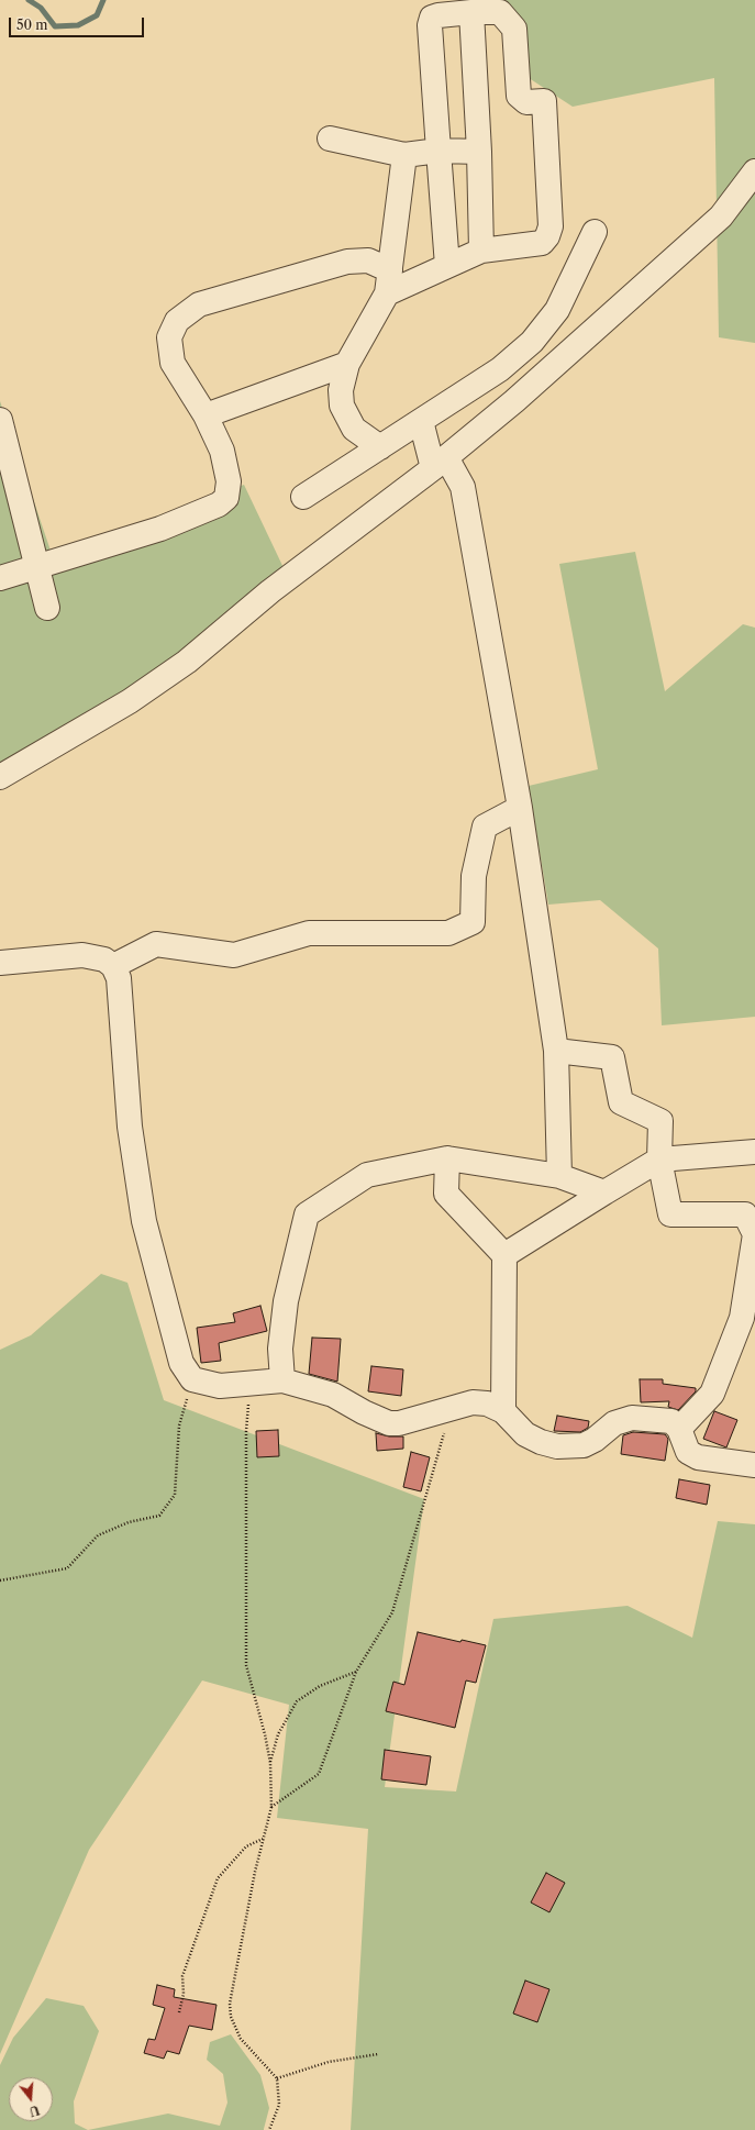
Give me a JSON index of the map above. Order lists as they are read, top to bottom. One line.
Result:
{"scale_bar":"50 m","north":"bottom"}
